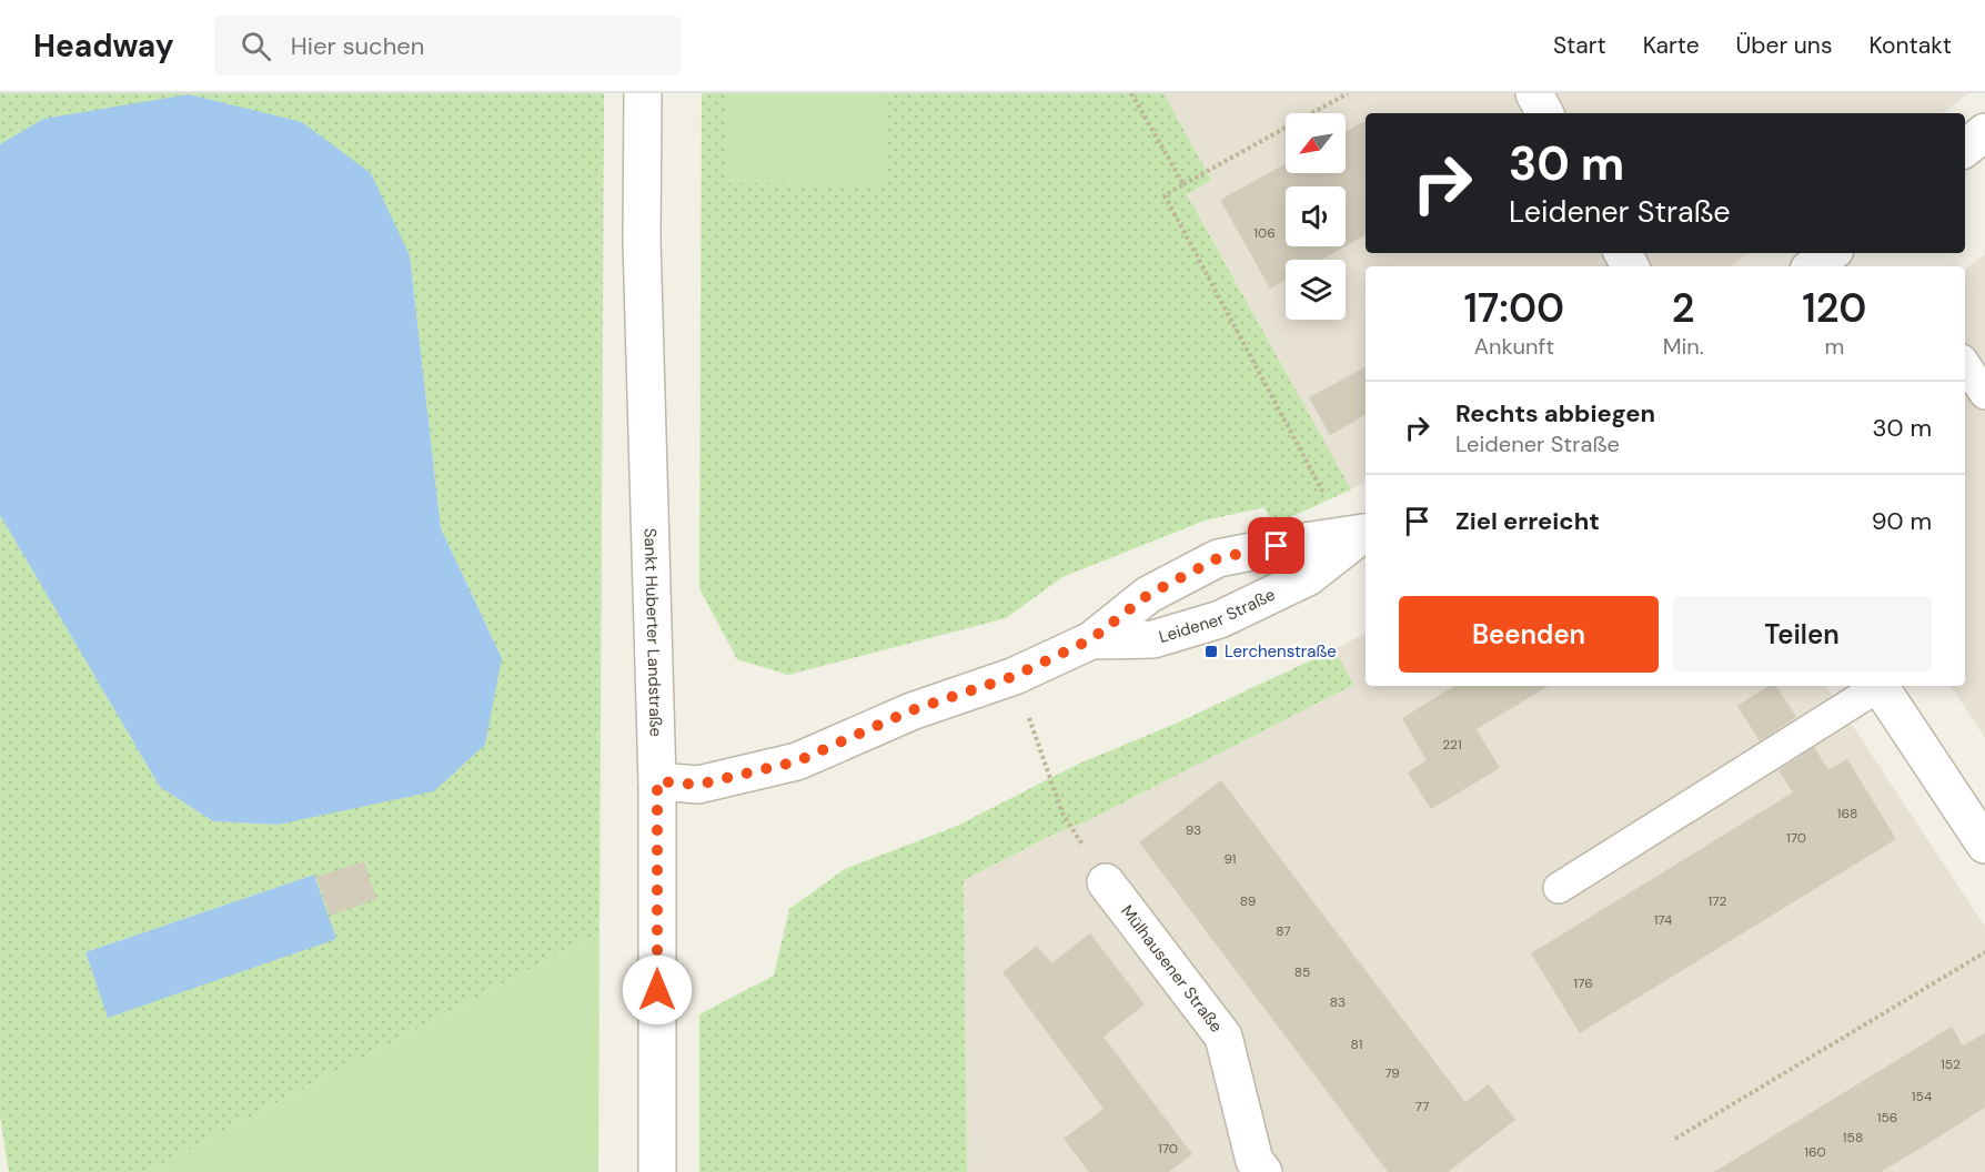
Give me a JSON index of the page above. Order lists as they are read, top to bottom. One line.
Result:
{"streets":{"street":["Leidener Straße","Sankt Huberter Landstraße","Mülhausener Straße"]},"crossings":[["Leidener Straße","Sankt Huberter Landstraße"]],"places":{"transit":["Lerchenstraße"]},"house_numbers":["106","221","168","93","170","91","89","172","174","87","85","176","83","81","152","79","154","77","156","158","170","160"],"north":"bottom left","page":{"header":"Headway","search":"Hier suchen","nav":["Start","Karte","Über uns","Kontakt"],"turn":["30 m","Leidener Straße"],"eta":["17:00","Ankunft","2","Min.","120","m"],"list":[{"name":"Rechts abbiegen","note":"Leidener Straße","value":"30 m"},{"name":"Ziel erreicht","value":"90 m"}],"buttons":["Beenden","Teilen"]}}
